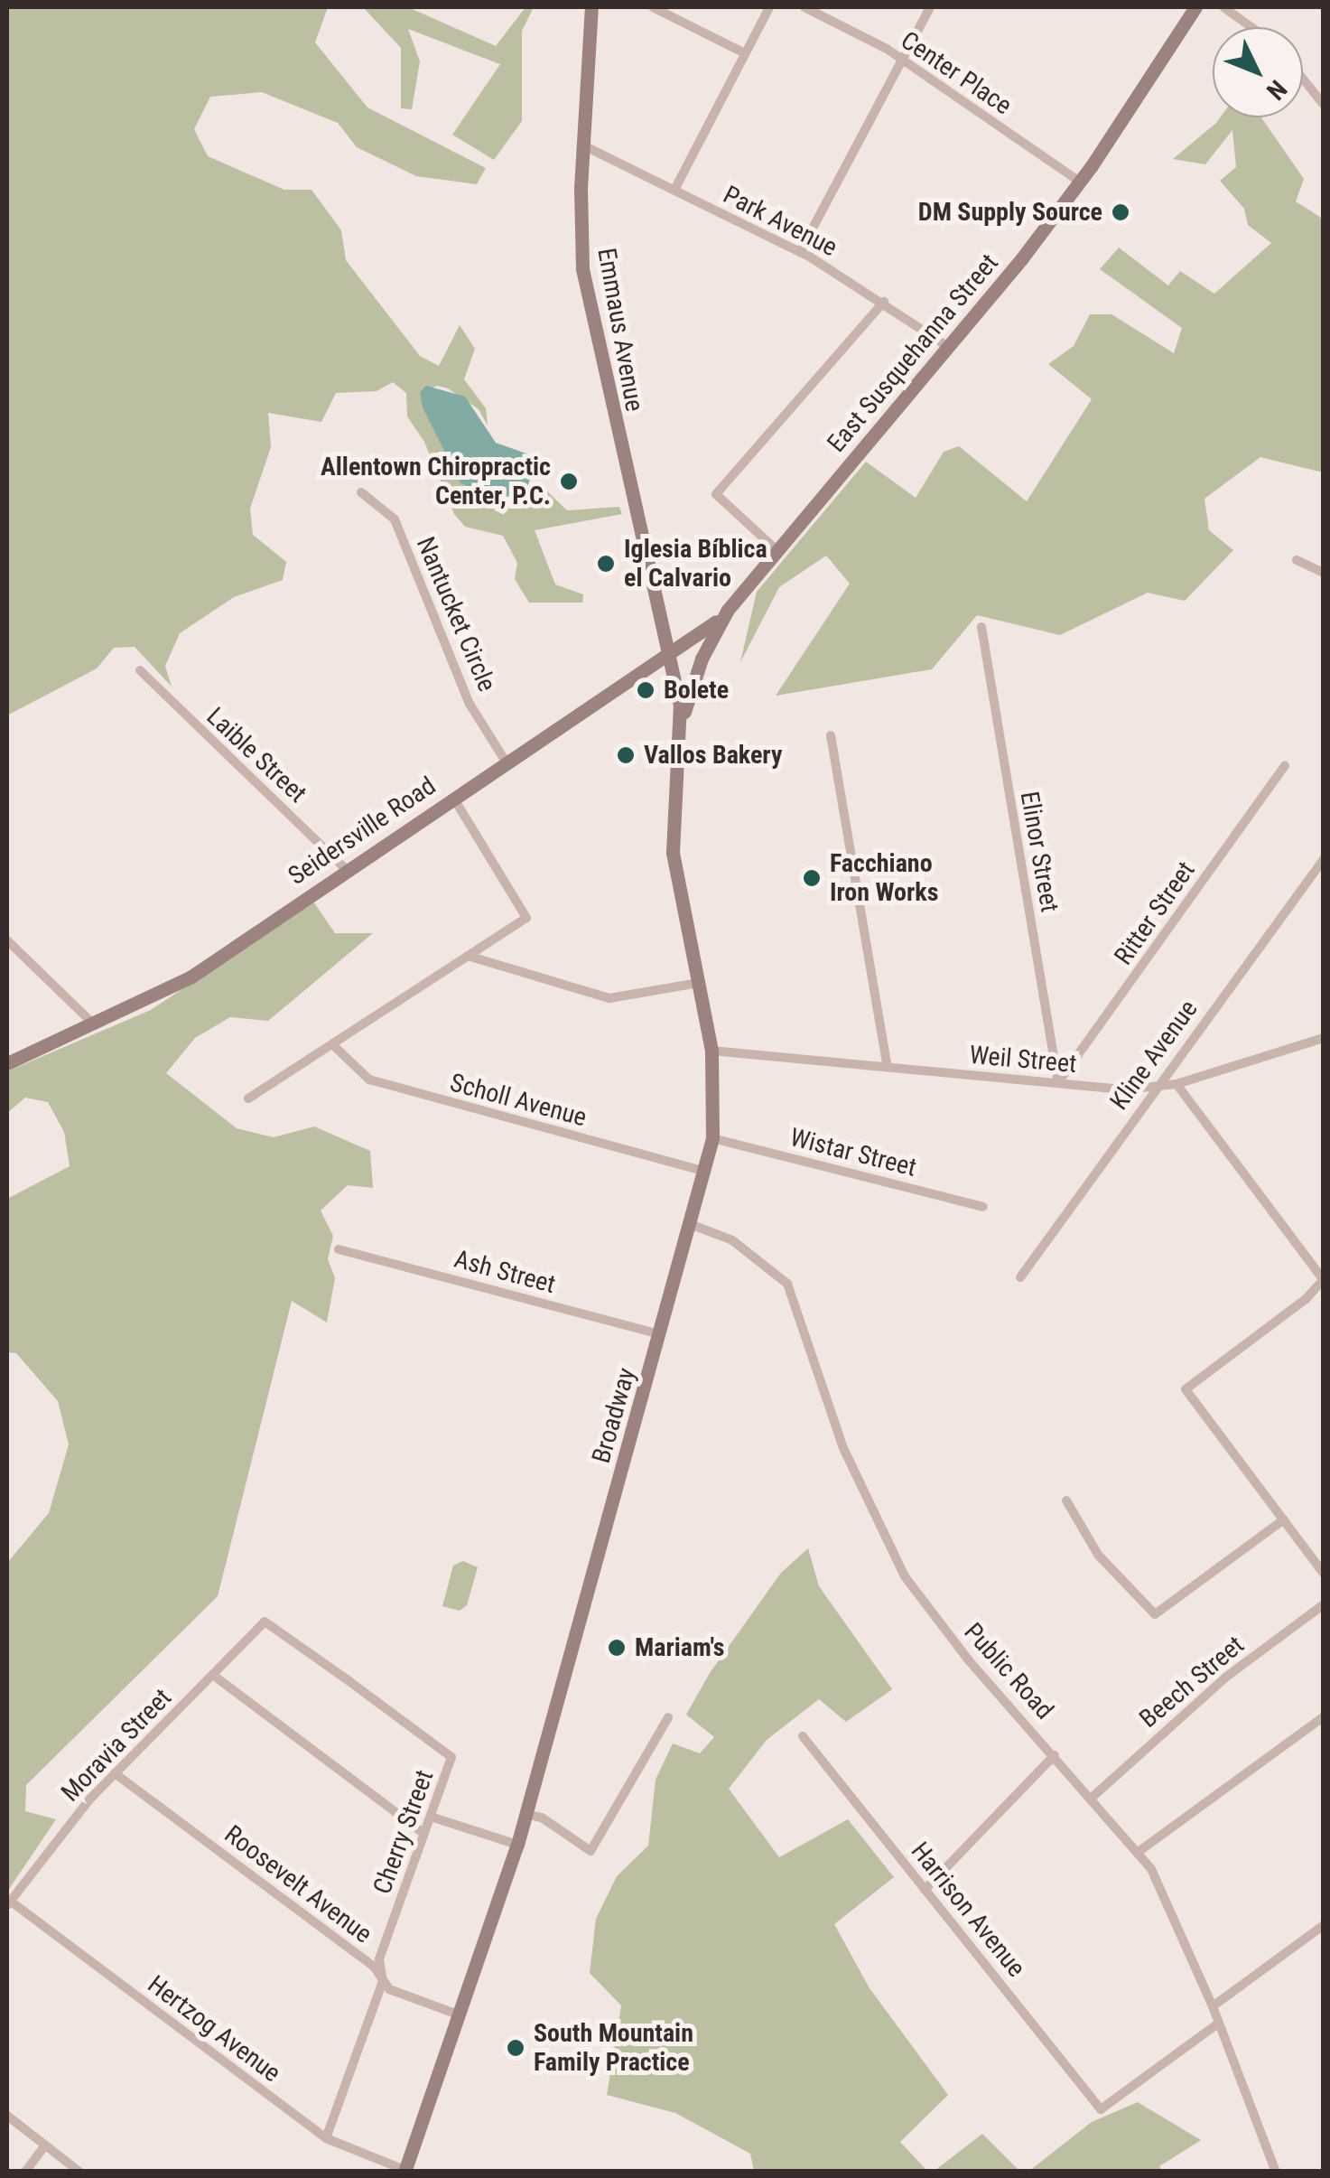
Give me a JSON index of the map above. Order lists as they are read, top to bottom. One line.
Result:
{"streets":{"main road":["Emmaus Avenue","East Susquehanna Street","Seidersville Road","Broadway"],"street":["Center Place","Park Avenue","Nantucket Circle","Laible Street","Elinor Street","Ritter Street","Kline Avenue","Weil Street","Scholl Avenue","Wistar Street","Ash Street","Public Road","Beech Street","Moravia Street","Cherry Street","Roosevelt Avenue","Harrison Avenue","Hertzog Avenue"]},"crossings":[["Center Place","East Susquehanna Street"],["Park Avenue","Emmaus Avenue"],["Park Avenue","East Susquehanna Street"],["Emmaus Avenue","Seidersville Road"],["Emmaus Avenue","Broadway"],["East Susquehanna Street","Seidersville Road"],["East Susquehanna Street","Broadway"],["Nantucket Circle","Seidersville Road"],["Laible Street","Seidersville Road"],["Seidersville Road","Broadway"],["Elinor Street","Ritter Street"],["Elinor Street","Weil Street"],["Ritter Street","Weil Street"],["Kline Avenue","Weil Street"],["Weil Street","Broadway"],["Scholl Avenue","Broadway"],["Wistar Street","Broadway"],["Ash Street","Broadway"],["Broadway","Public Road"],["Broadway","Roosevelt Avenue"],["Broadway","Hertzog Avenue"],["Public Road","Beech Street"],["Public Road","Harrison Avenue"],["Moravia Street","Cherry Street"],["Moravia Street","Roosevelt Avenue"],["Moravia Street","Hertzog Avenue"],["Cherry Street","Roosevelt Avenue"],["Cherry Street","Hertzog Avenue"]],"places":["DM Supply Source","Allentown Chiropractic Center, P.C.","Iglesia Bíblica el Calvario","Bolete","Vallos Bakery","Facchiano Iron Works","Mariam's","South Mountain Family Practice"],"north":"bottom right"}
